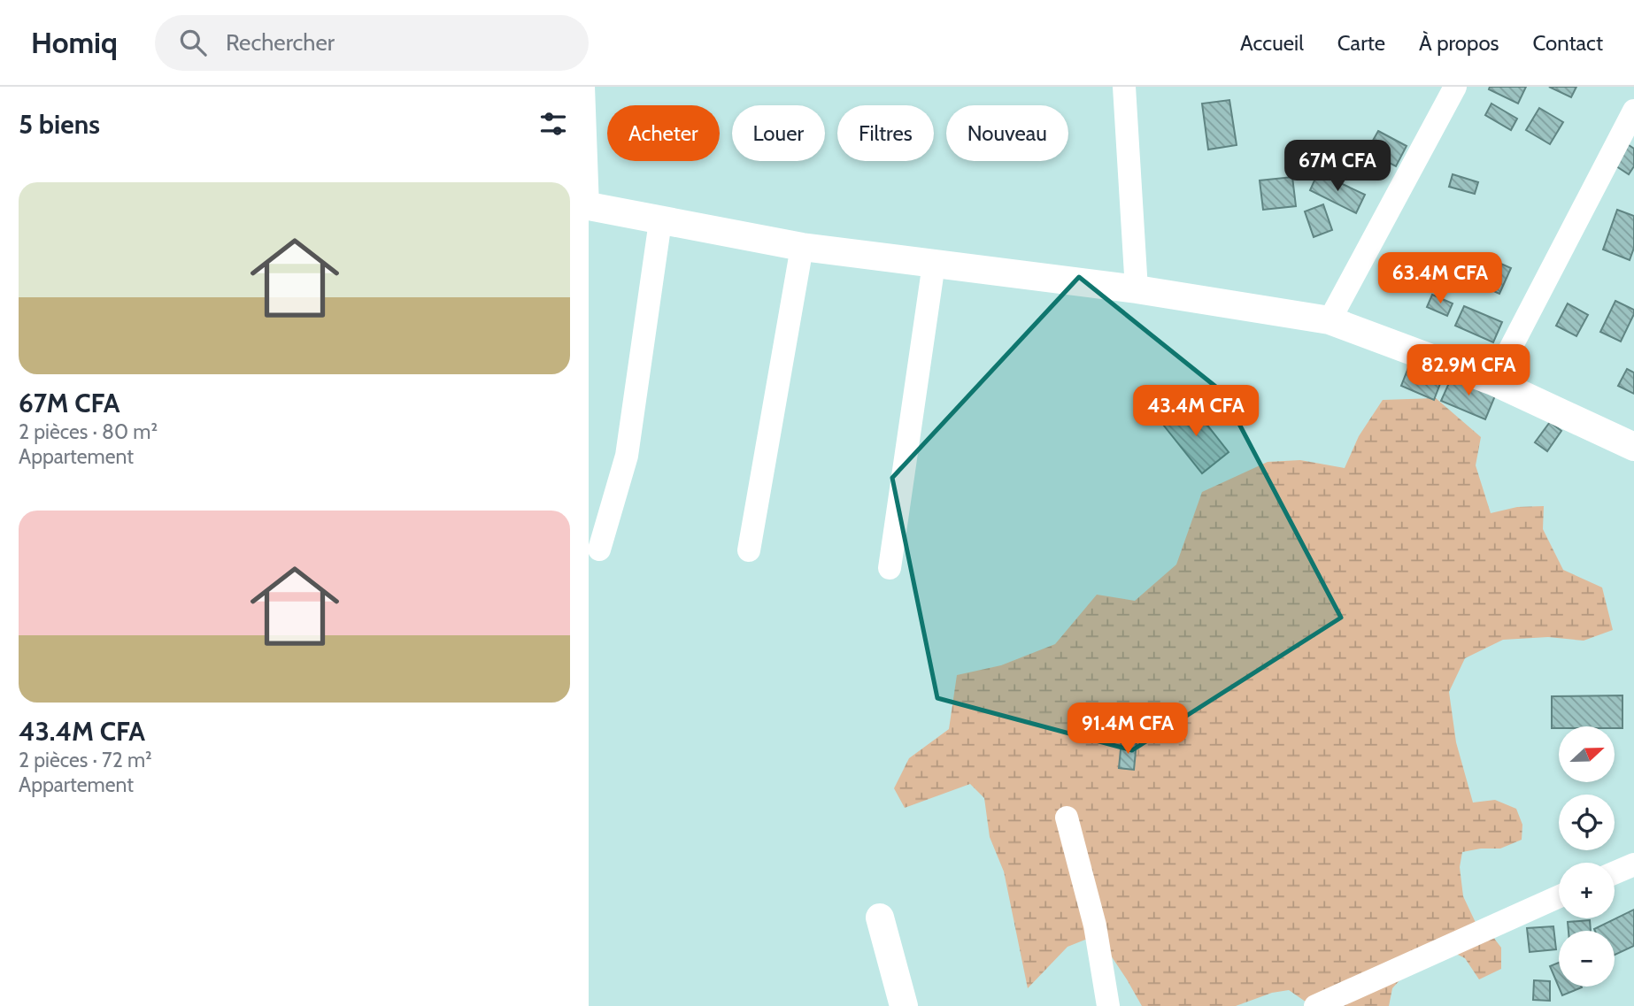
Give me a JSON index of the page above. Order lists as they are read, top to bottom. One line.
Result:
{"north":"right","page":{"header":"Homiq","search":"Rechercher","nav":["Accueil","Carte","À propos","Contact"],"heading":"5 biens","chip":["Acheter","Louer","Filtres","Nouveau"],"price":["67M CFA","63.4M CFA","82.9M CFA","43.4M CFA","91.4M CFA"],"list":[{"name":"67M CFA","note":"2 pièces · 80 m² · Appartement"},{"name":"43.4M CFA","note":"2 pièces · 72 m² · Appartement"}],"map_buttons":["+","−"]}}
